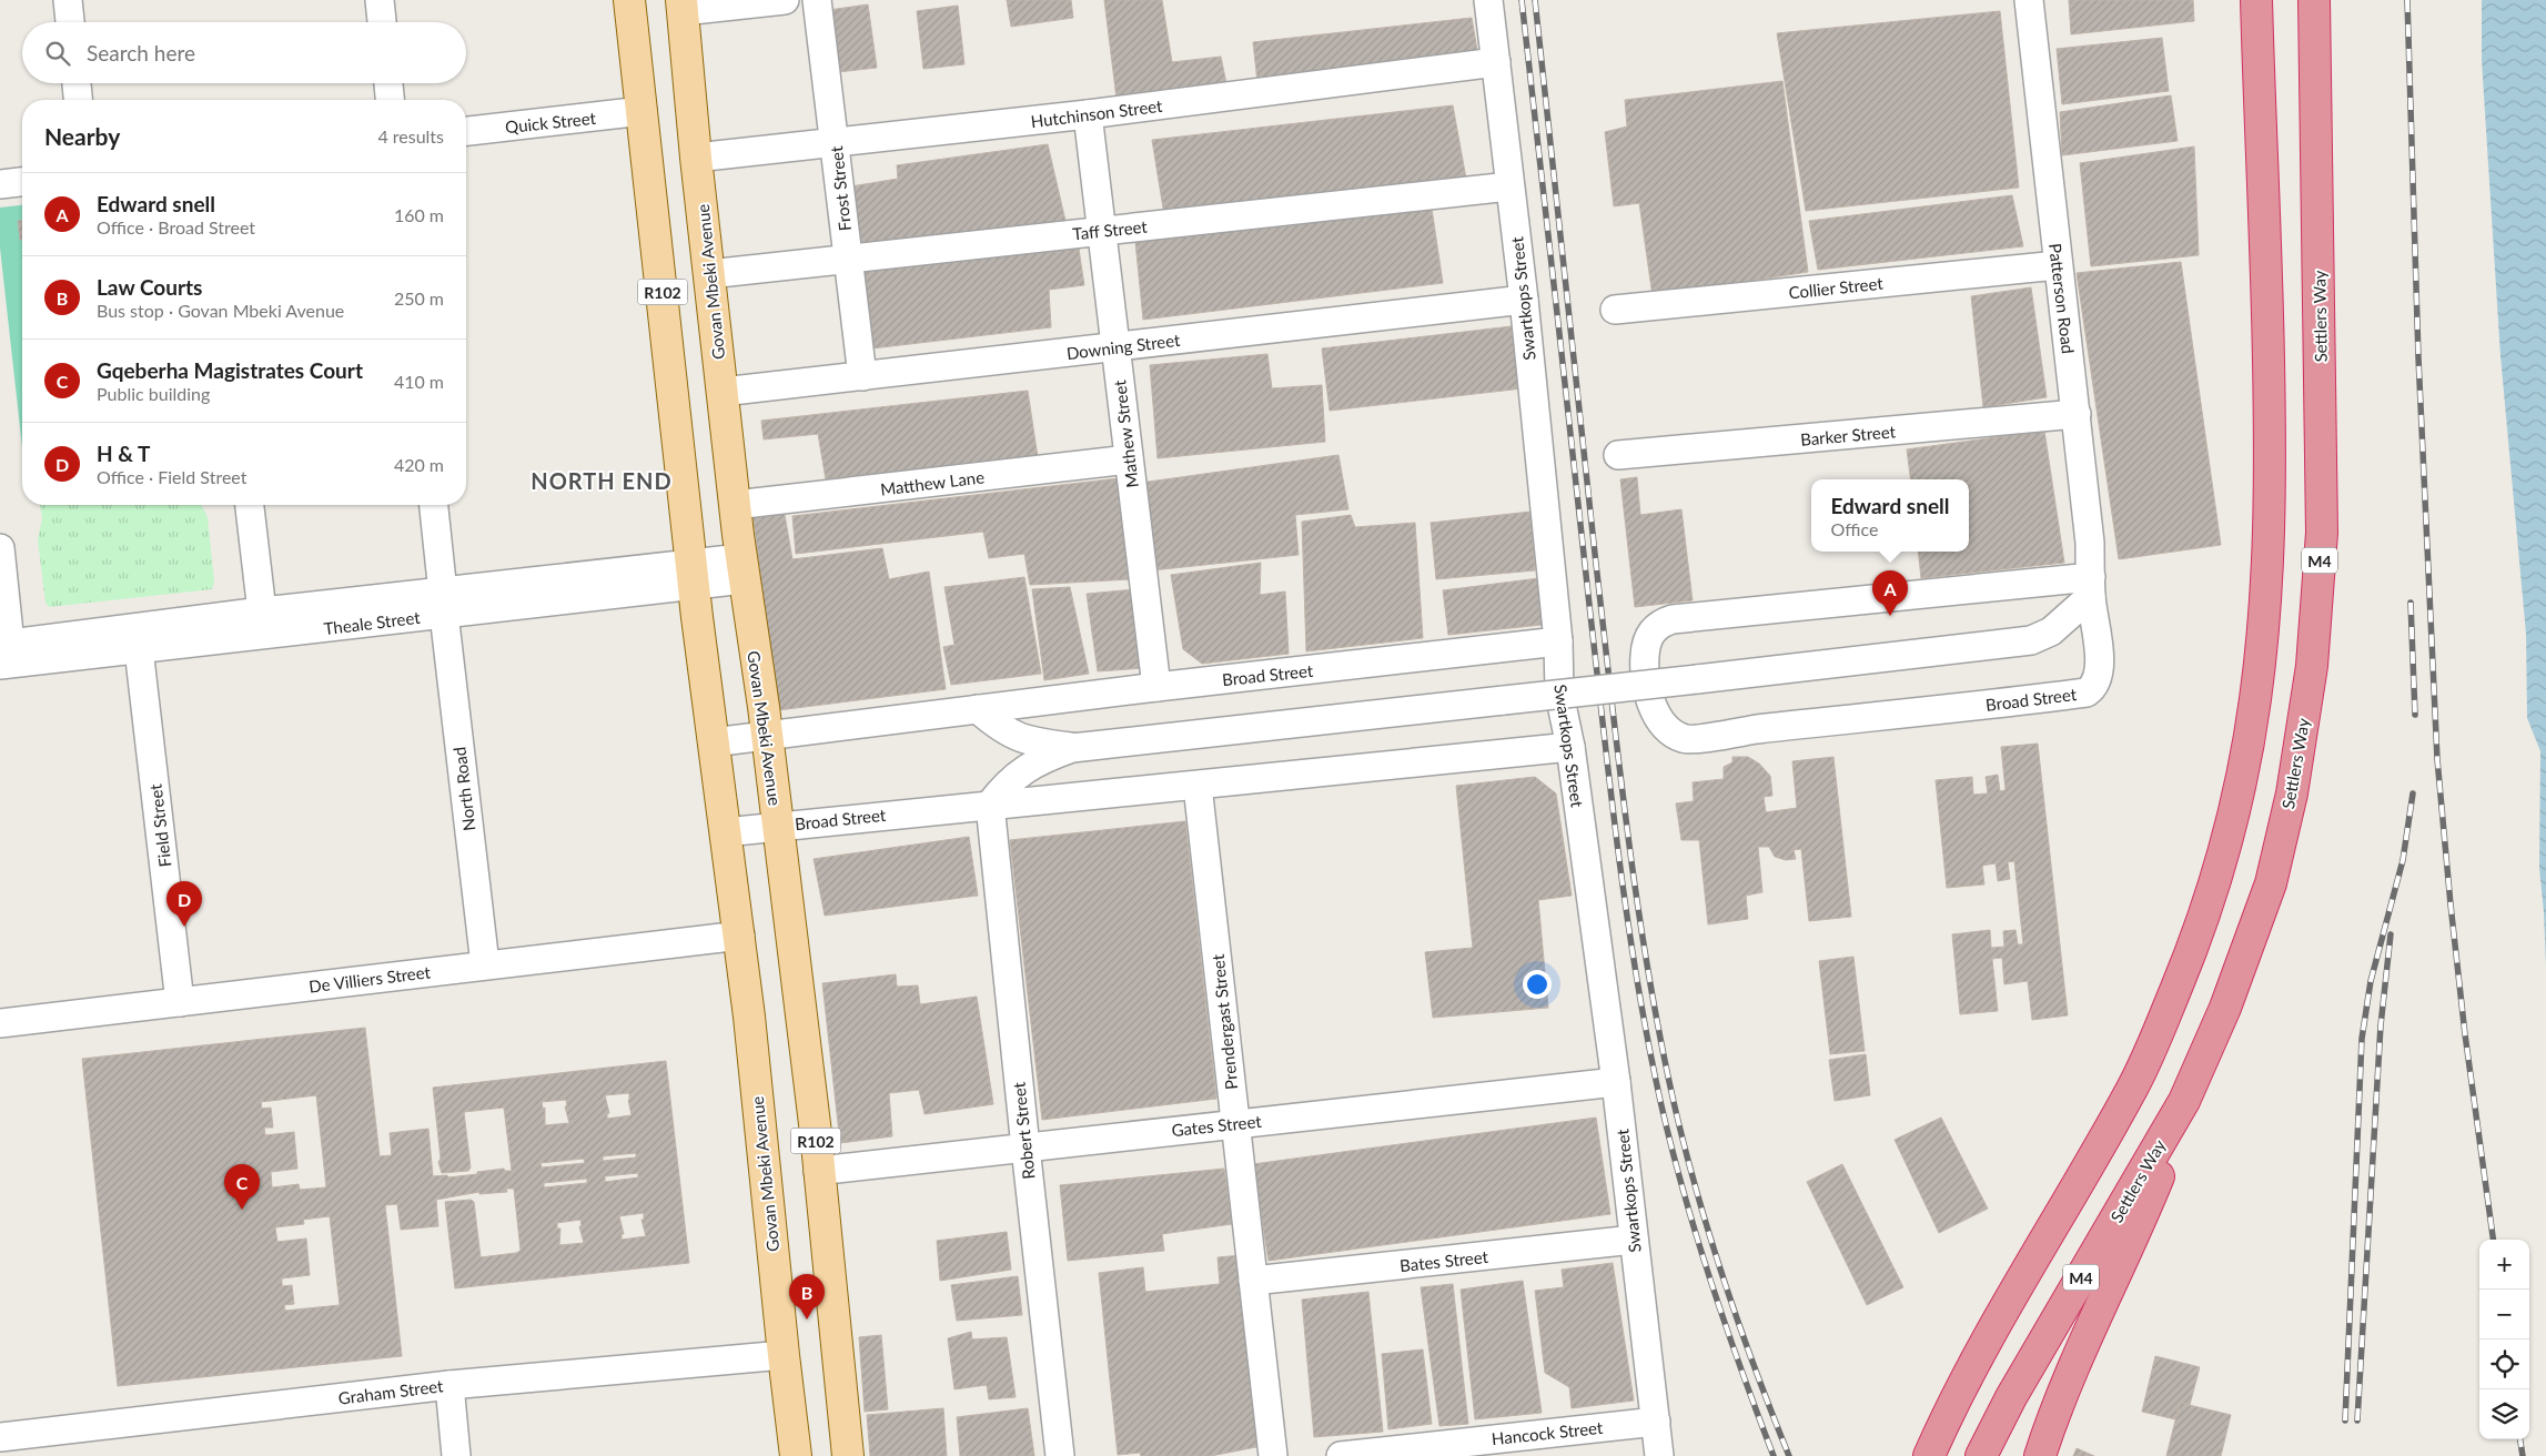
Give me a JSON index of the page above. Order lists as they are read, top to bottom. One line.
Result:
{"streets":{"highway":["Settlers Way","M4"],"main road":["Govan Mbeki Avenue","R102"],"street":["Hutchinson Street","Quick Street","Frost Street","Taff Street","Collier Street","Swartkops Street","Patterson Road","Downing Street","Mathew Street","Barker Street","Matthew Lane","Theale Street","Broad Street","North Road","Field Street","De Villiers Street","Prendergast Street","Gates Street","Robert Street","Bates Street","Graham Street","Hancock Street"]},"crossings":[["Hutchinson Street","Frost Street"],["Hutchinson Street","Govan Mbeki Avenue"],["Hutchinson Street","Swartkops Street"],["Hutchinson Street","Mathew Street"],["Quick Street","Govan Mbeki Avenue"],["Frost Street","Taff Street"],["Frost Street","Downing Street"],["Taff Street","Govan Mbeki Avenue"],["Taff Street","Swartkops Street"],["Taff Street","Mathew Street"],["Govan Mbeki Avenue","Downing Street"],["Govan Mbeki Avenue","Matthew Lane"],["Govan Mbeki Avenue","Theale Street"],["Govan Mbeki Avenue","Broad Street"],["Govan Mbeki Avenue","De Villiers Street"],["Govan Mbeki Avenue","Gates Street"],["Govan Mbeki Avenue","Graham Street"],["Collier Street","Patterson Road"],["Swartkops Street","Downing Street"],["Swartkops Street","Broad Street"],["Swartkops Street","Gates Street"],["Swartkops Street","Bates Street"],["Swartkops Street","Hancock Street"],["Patterson Road","Barker Street"],["Patterson Road","Broad Street"],["Downing Street","Mathew Street"],["Mathew Street","Matthew Lane"],["Mathew Street","Broad Street"],["Theale Street","North Road"],["Theale Street","Field Street"],["Broad Street","Prendergast Street"],["Broad Street","Robert Street"],["North Road","De Villiers Street"],["Field Street","De Villiers Street"],["Prendergast Street","Gates Street"],["Prendergast Street","Bates Street"],["Gates Street","Robert Street"]],"districts":["NORTH END"],"page":{"search":"Search here","heading":["Nearby","4 results"],"list":[{"mark":"A","name":"Edward snell","note":"Office · Broad Street","value":"160 m"},{"mark":"B","name":"Law Courts","note":"Bus stop · Govan Mbeki Avenue","value":"250 m"},{"mark":"C","name":"Gqeberha Magistrates Court","note":"Public building","value":"410 m"},{"mark":"D","name":"H & T","note":"Office · Field Street","value":"420 m"}],"popup":["Edward snell","Office"],"pins":["A","D","C","B"],"map_buttons":["+","−"]}}
